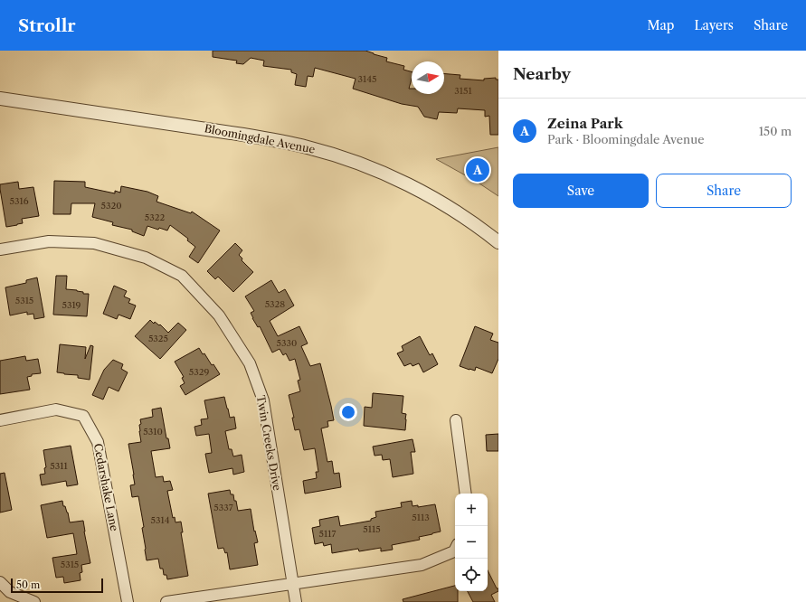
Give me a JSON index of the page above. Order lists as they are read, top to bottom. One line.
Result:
{"streets":{"street":["Bloomingdale Avenue","Twin Creeks Drive","Cedarshake Lane"]},"house_numbers":["3145","3151","5316","5320","5322","5315","5328","5319","5325","5330","5329","5310","5311","5337","5113","5314","5115","5117","5315"],"scale_bar":"50 m","north":"right","page":{"header":"Strollr","nav":["Map","Layers","Share"],"heading":"Nearby","list":[{"mark":"A","name":"Zeina Park","note":"Park · Bloomingdale Avenue","value":"150 m"}],"pins":"A","buttons":["Save","Share"],"map_buttons":["+","−"],"scale":"50 m"}}
